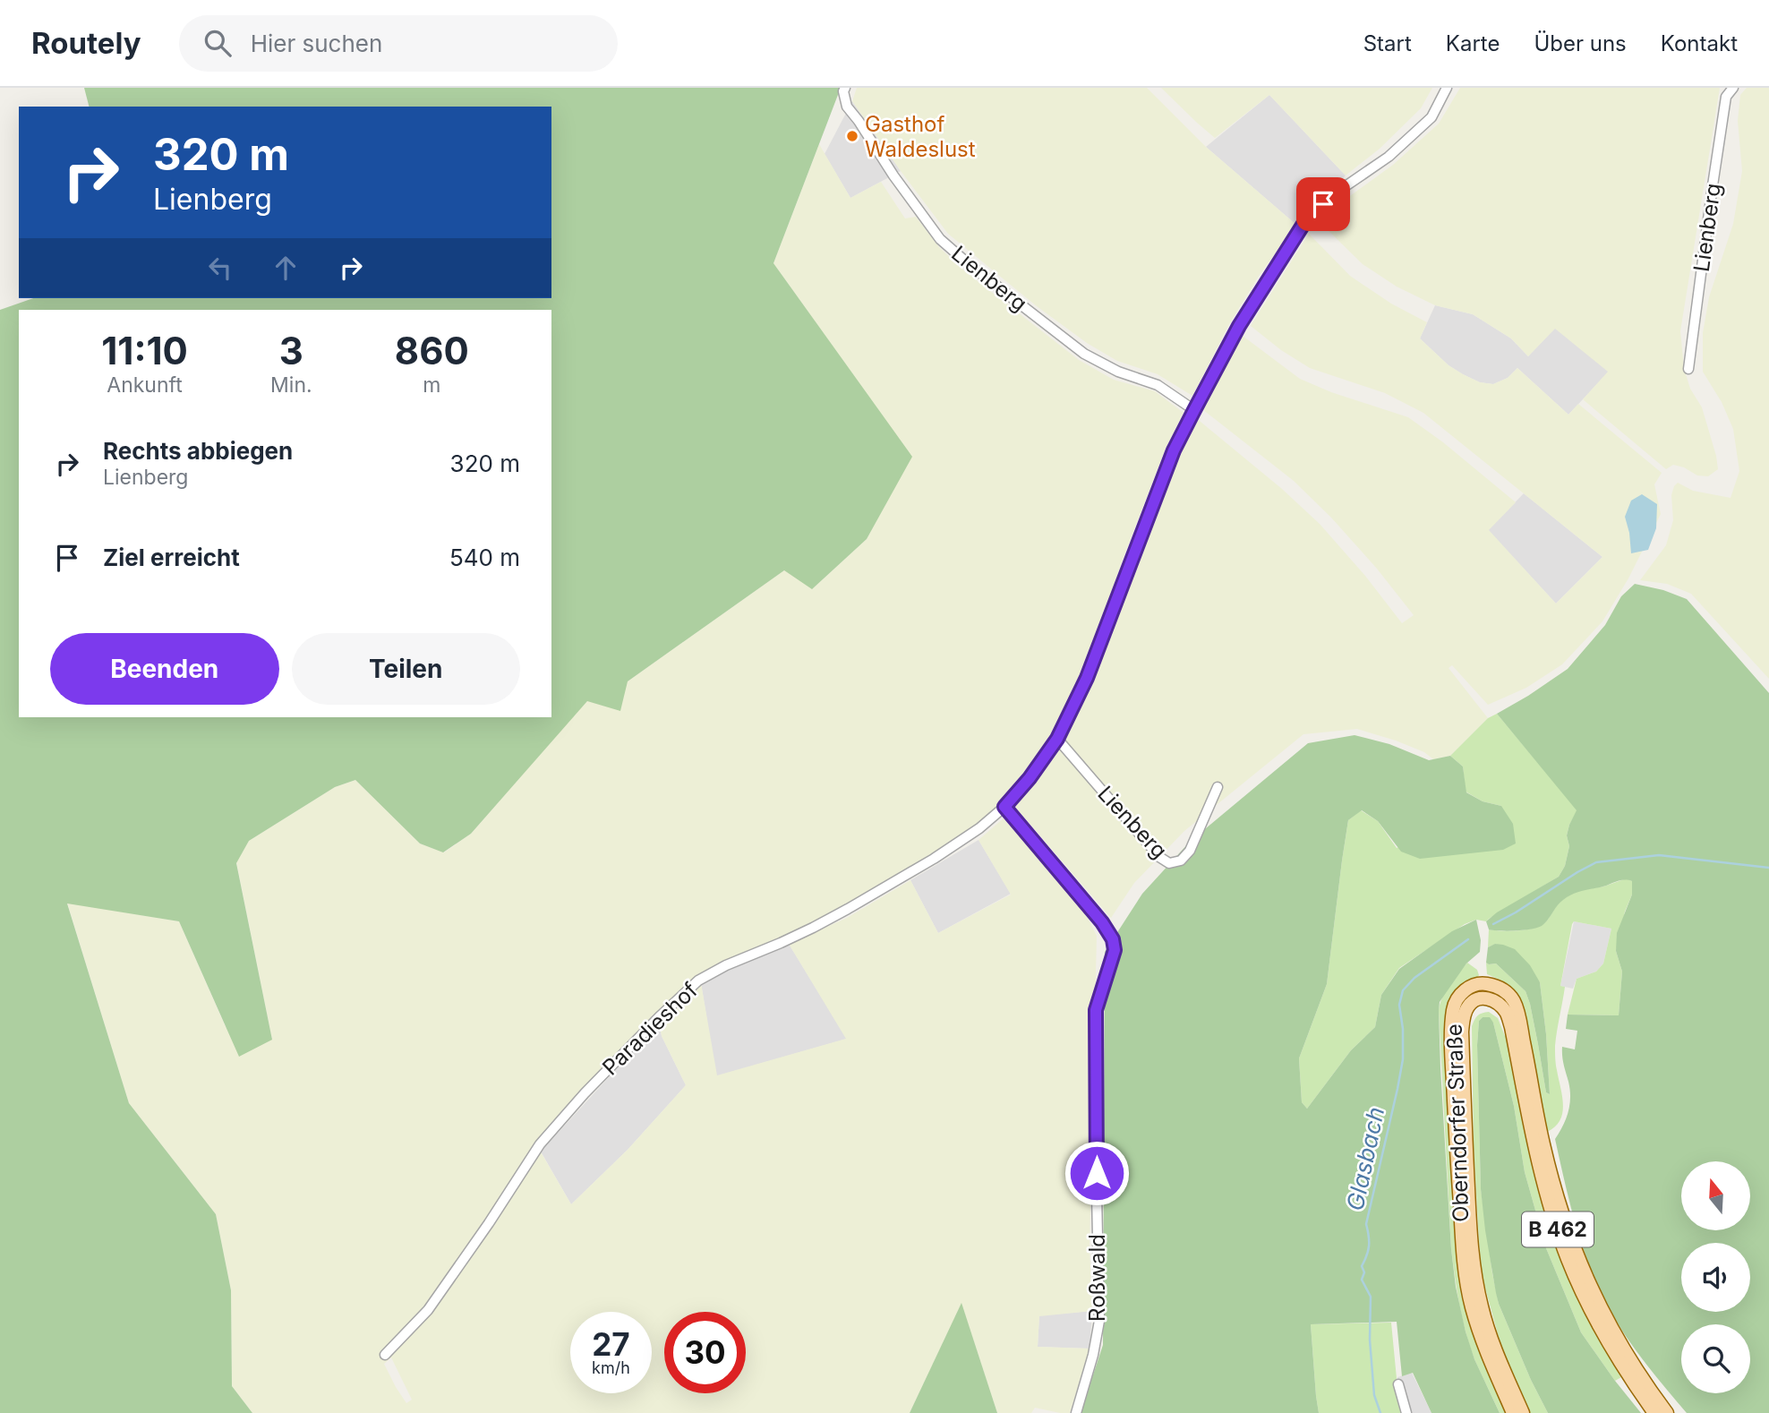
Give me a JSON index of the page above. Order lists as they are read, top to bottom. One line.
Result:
{"streets":{"main road":["Oberndorfer Straße","B 462"],"street":["Lienberg","Paradieshof","Roßwald"]},"crossings":[["Paradieshof","Roßwald"]],"water":["Glasbach"],"places":["Gasthof Waldeslust"],"north":"top","page":{"header":"Routely","search":"Hier suchen","nav":["Start","Karte","Über uns","Kontakt"],"turn":["320 m","Lienberg"],"eta":["11:10","Ankunft","3","Min.","860","m"],"list":[{"name":"Rechts abbiegen","note":"Lienberg","value":"320 m"},{"name":"Ziel erreicht","value":"540 m"}],"buttons":["Beenden","Teilen"],"speed":"27 km/h","limit":"30"}}
